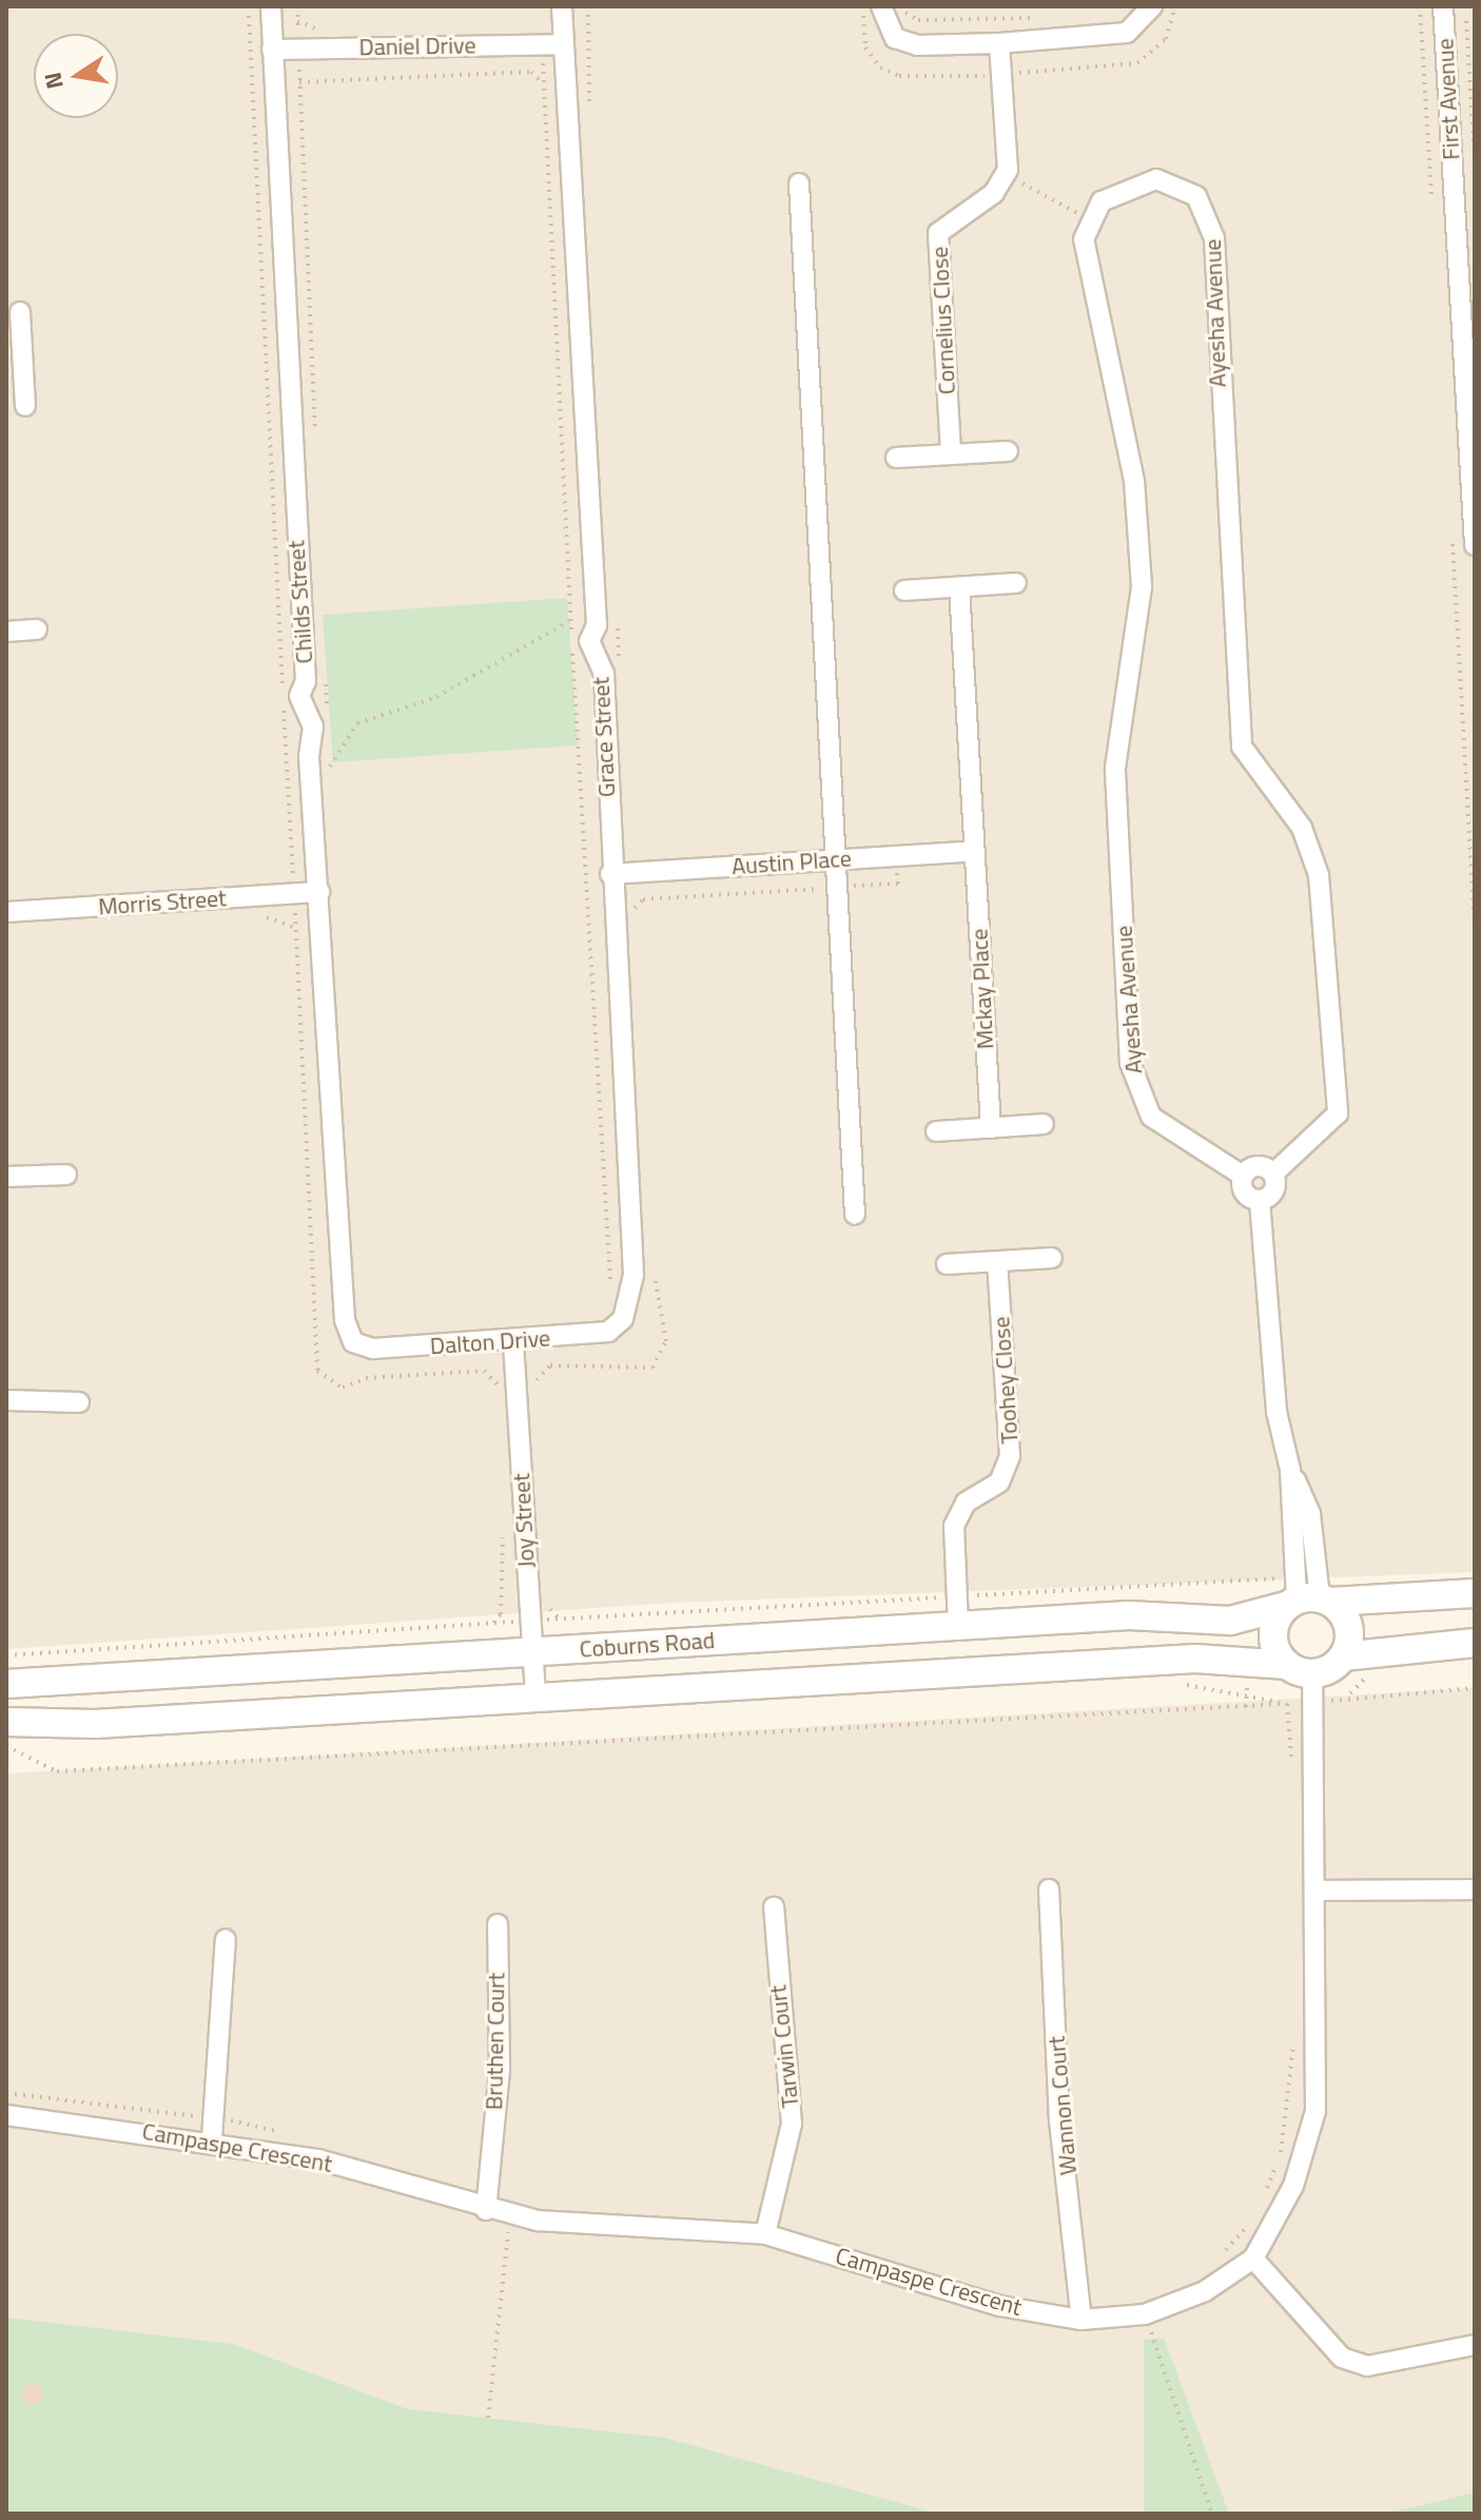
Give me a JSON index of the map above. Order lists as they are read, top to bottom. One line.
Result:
{"streets":{"street":["Daniel Drive","First Avenue","Ayesha Avenue","Cornelius Close","Childs Street","Grace Street","Austin Place","Morris Street","Mckay Place","Dalton Drive","Toohey Close","Joy Street","Coburns Road","Bruthen Court","Tarwin Court","Wannon Court","Campaspe Crescent"]},"crossings":[["Daniel Drive","Childs Street"],["Daniel Drive","Grace Street"],["Ayesha Avenue","Coburns Road"],["Ayesha Avenue","Campaspe Crescent"],["Childs Street","Morris Street"],["Childs Street","Dalton Drive"],["Grace Street","Austin Place"],["Grace Street","Dalton Drive"],["Austin Place","Mckay Place"],["Dalton Drive","Joy Street"],["Toohey Close","Coburns Road"],["Joy Street","Coburns Road"],["Coburns Road","Campaspe Crescent"],["Bruthen Court","Campaspe Crescent"],["Tarwin Court","Campaspe Crescent"],["Wannon Court","Campaspe Crescent"]],"north":"left"}
